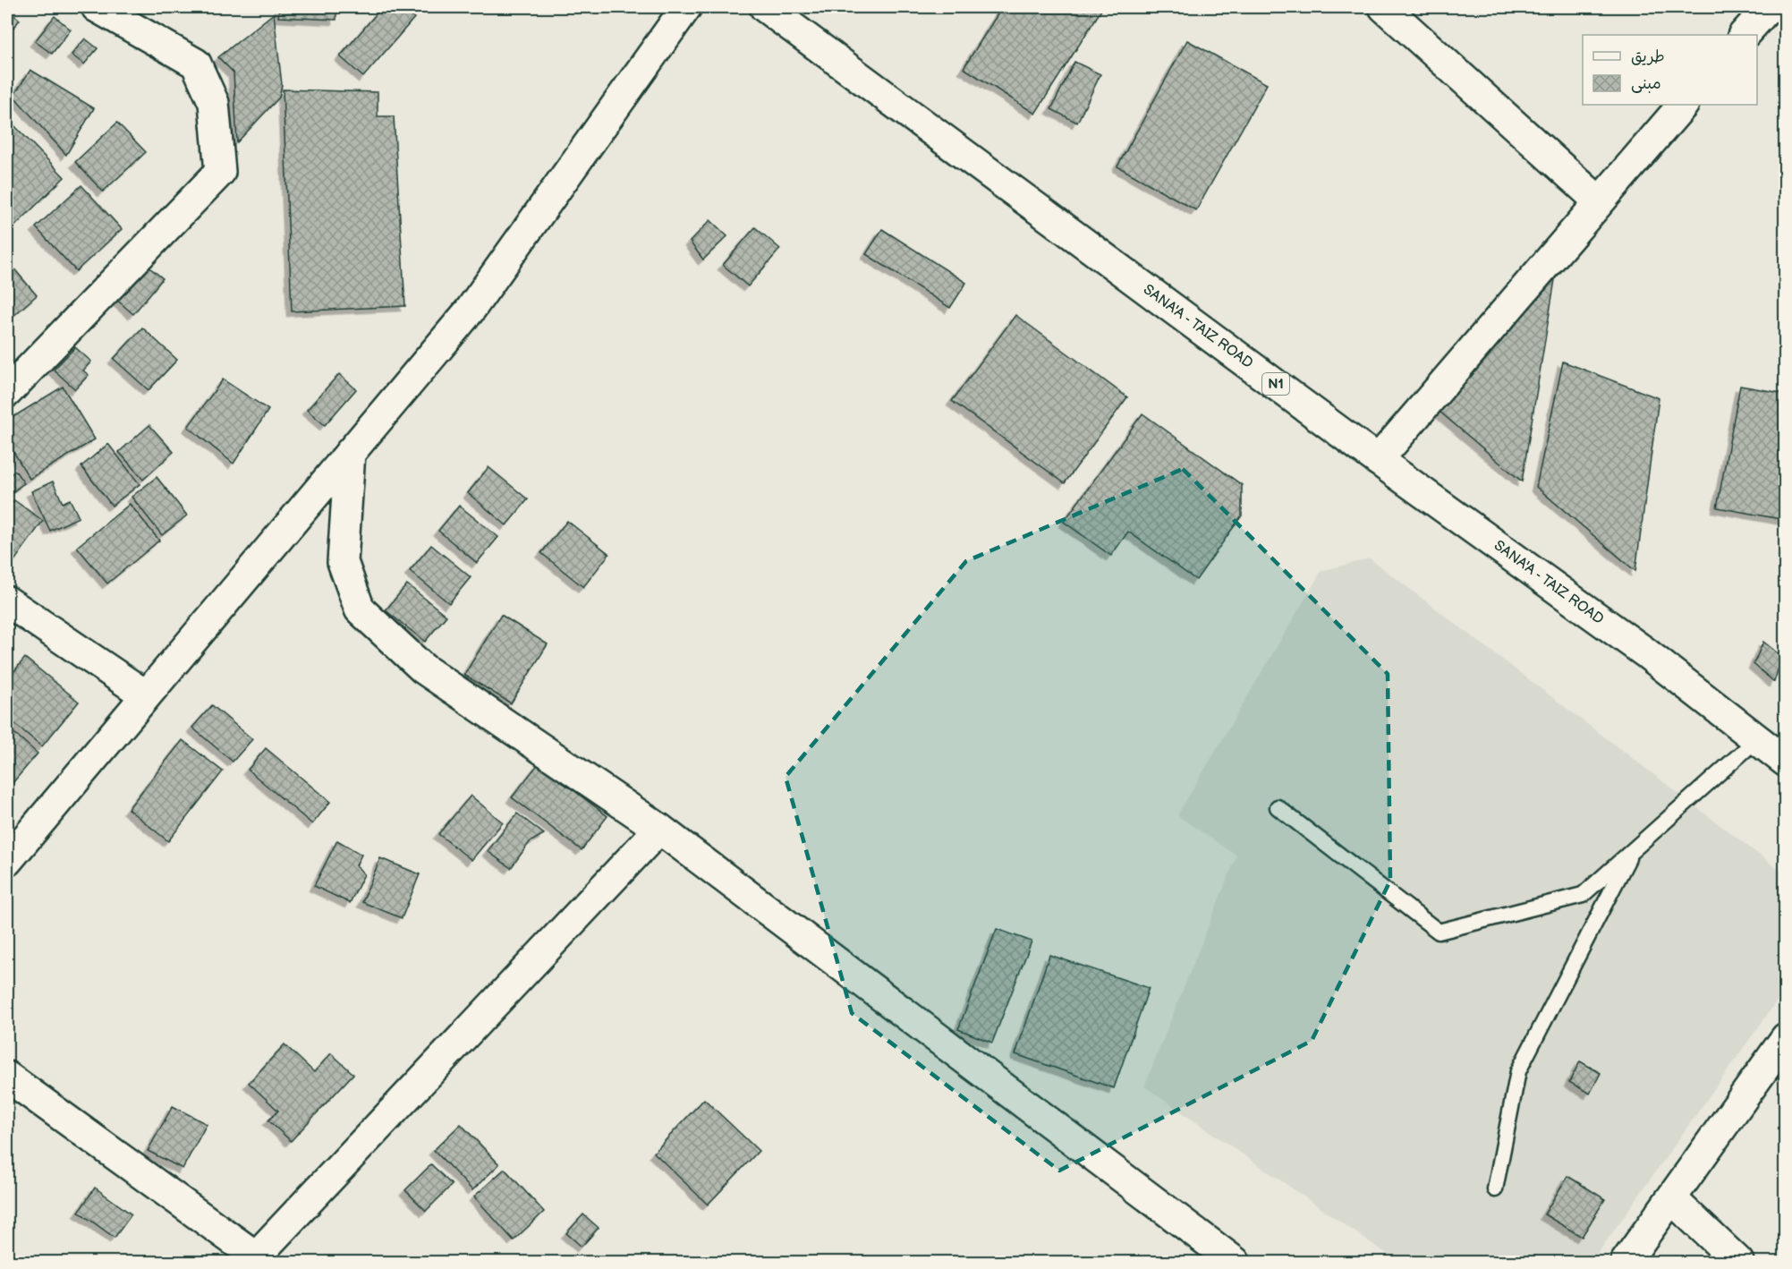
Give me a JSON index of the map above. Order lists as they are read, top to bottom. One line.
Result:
{"streets":{"main road":["SANA'A - TAIZ ROAD","N1"]},"legend":["طريق","مبنى"]}
